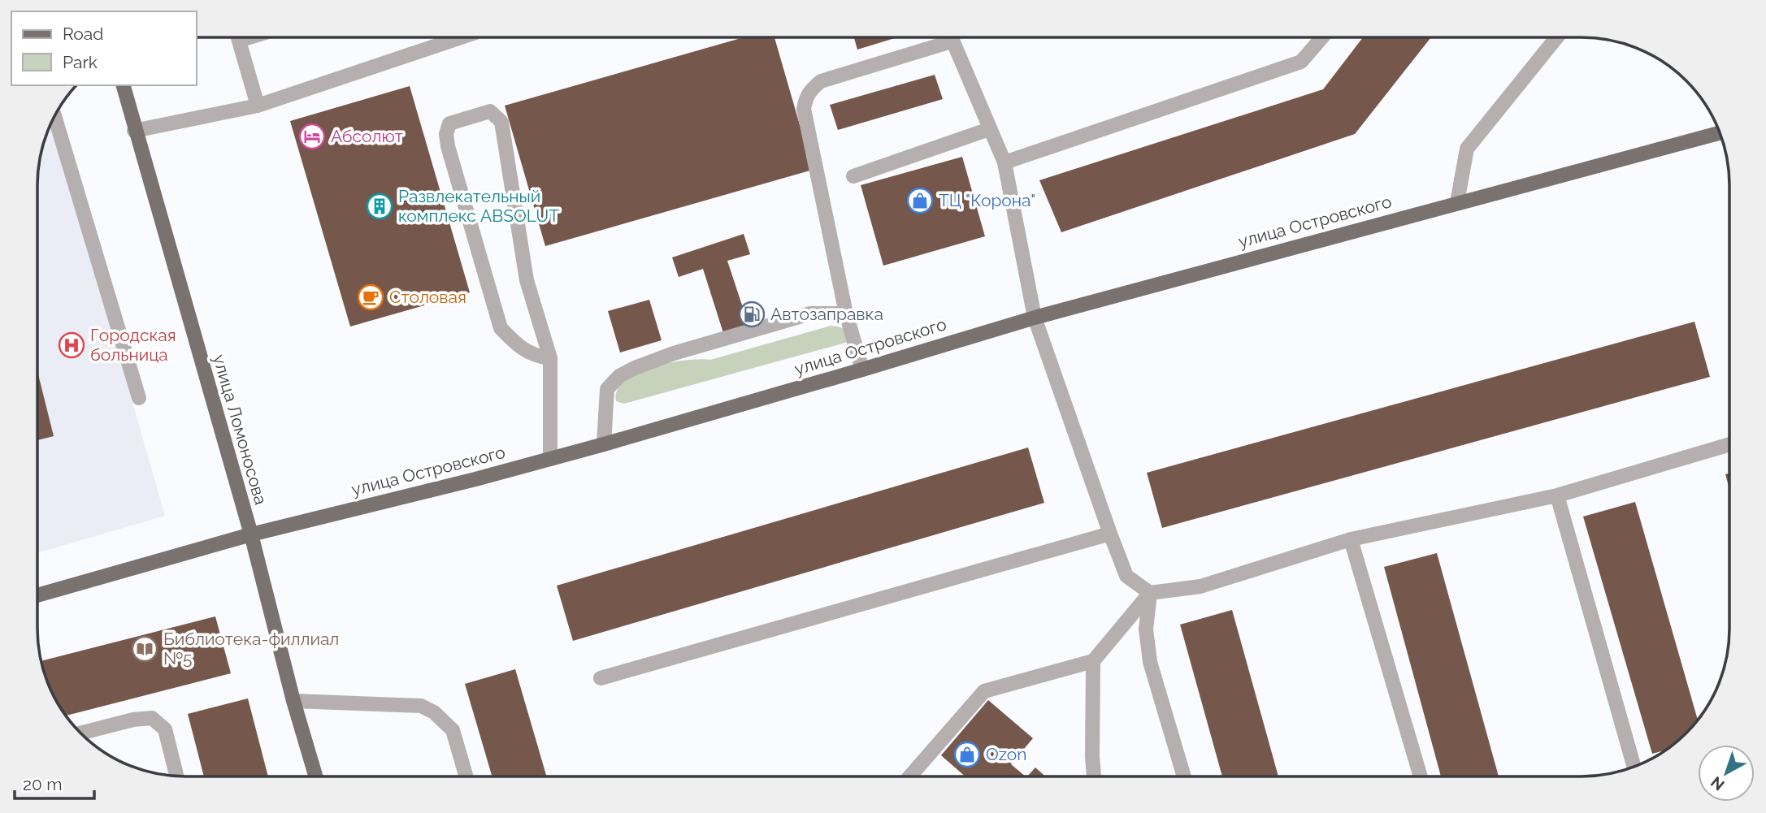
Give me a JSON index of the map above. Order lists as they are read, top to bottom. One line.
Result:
{"streets":{"main road":["улица Островского","улица Ломоносова"]},"crossings":[["улица Островского","улица Ломоносова"]],"places":{"hotel":["Абсолют"],"shop":["ТЦ \"Корона\"","Ozon"],"building":["Развлекательный комплекс ABSOLUT"],"cafe":["Столовая"],"fuel station":["Автозаправка"],"hospital":["Городская больница"],"library":["Библиотека-филлиал №5"]},"legend":["Road","Park"],"scale_bar":"20 m","north":"bottom left"}
